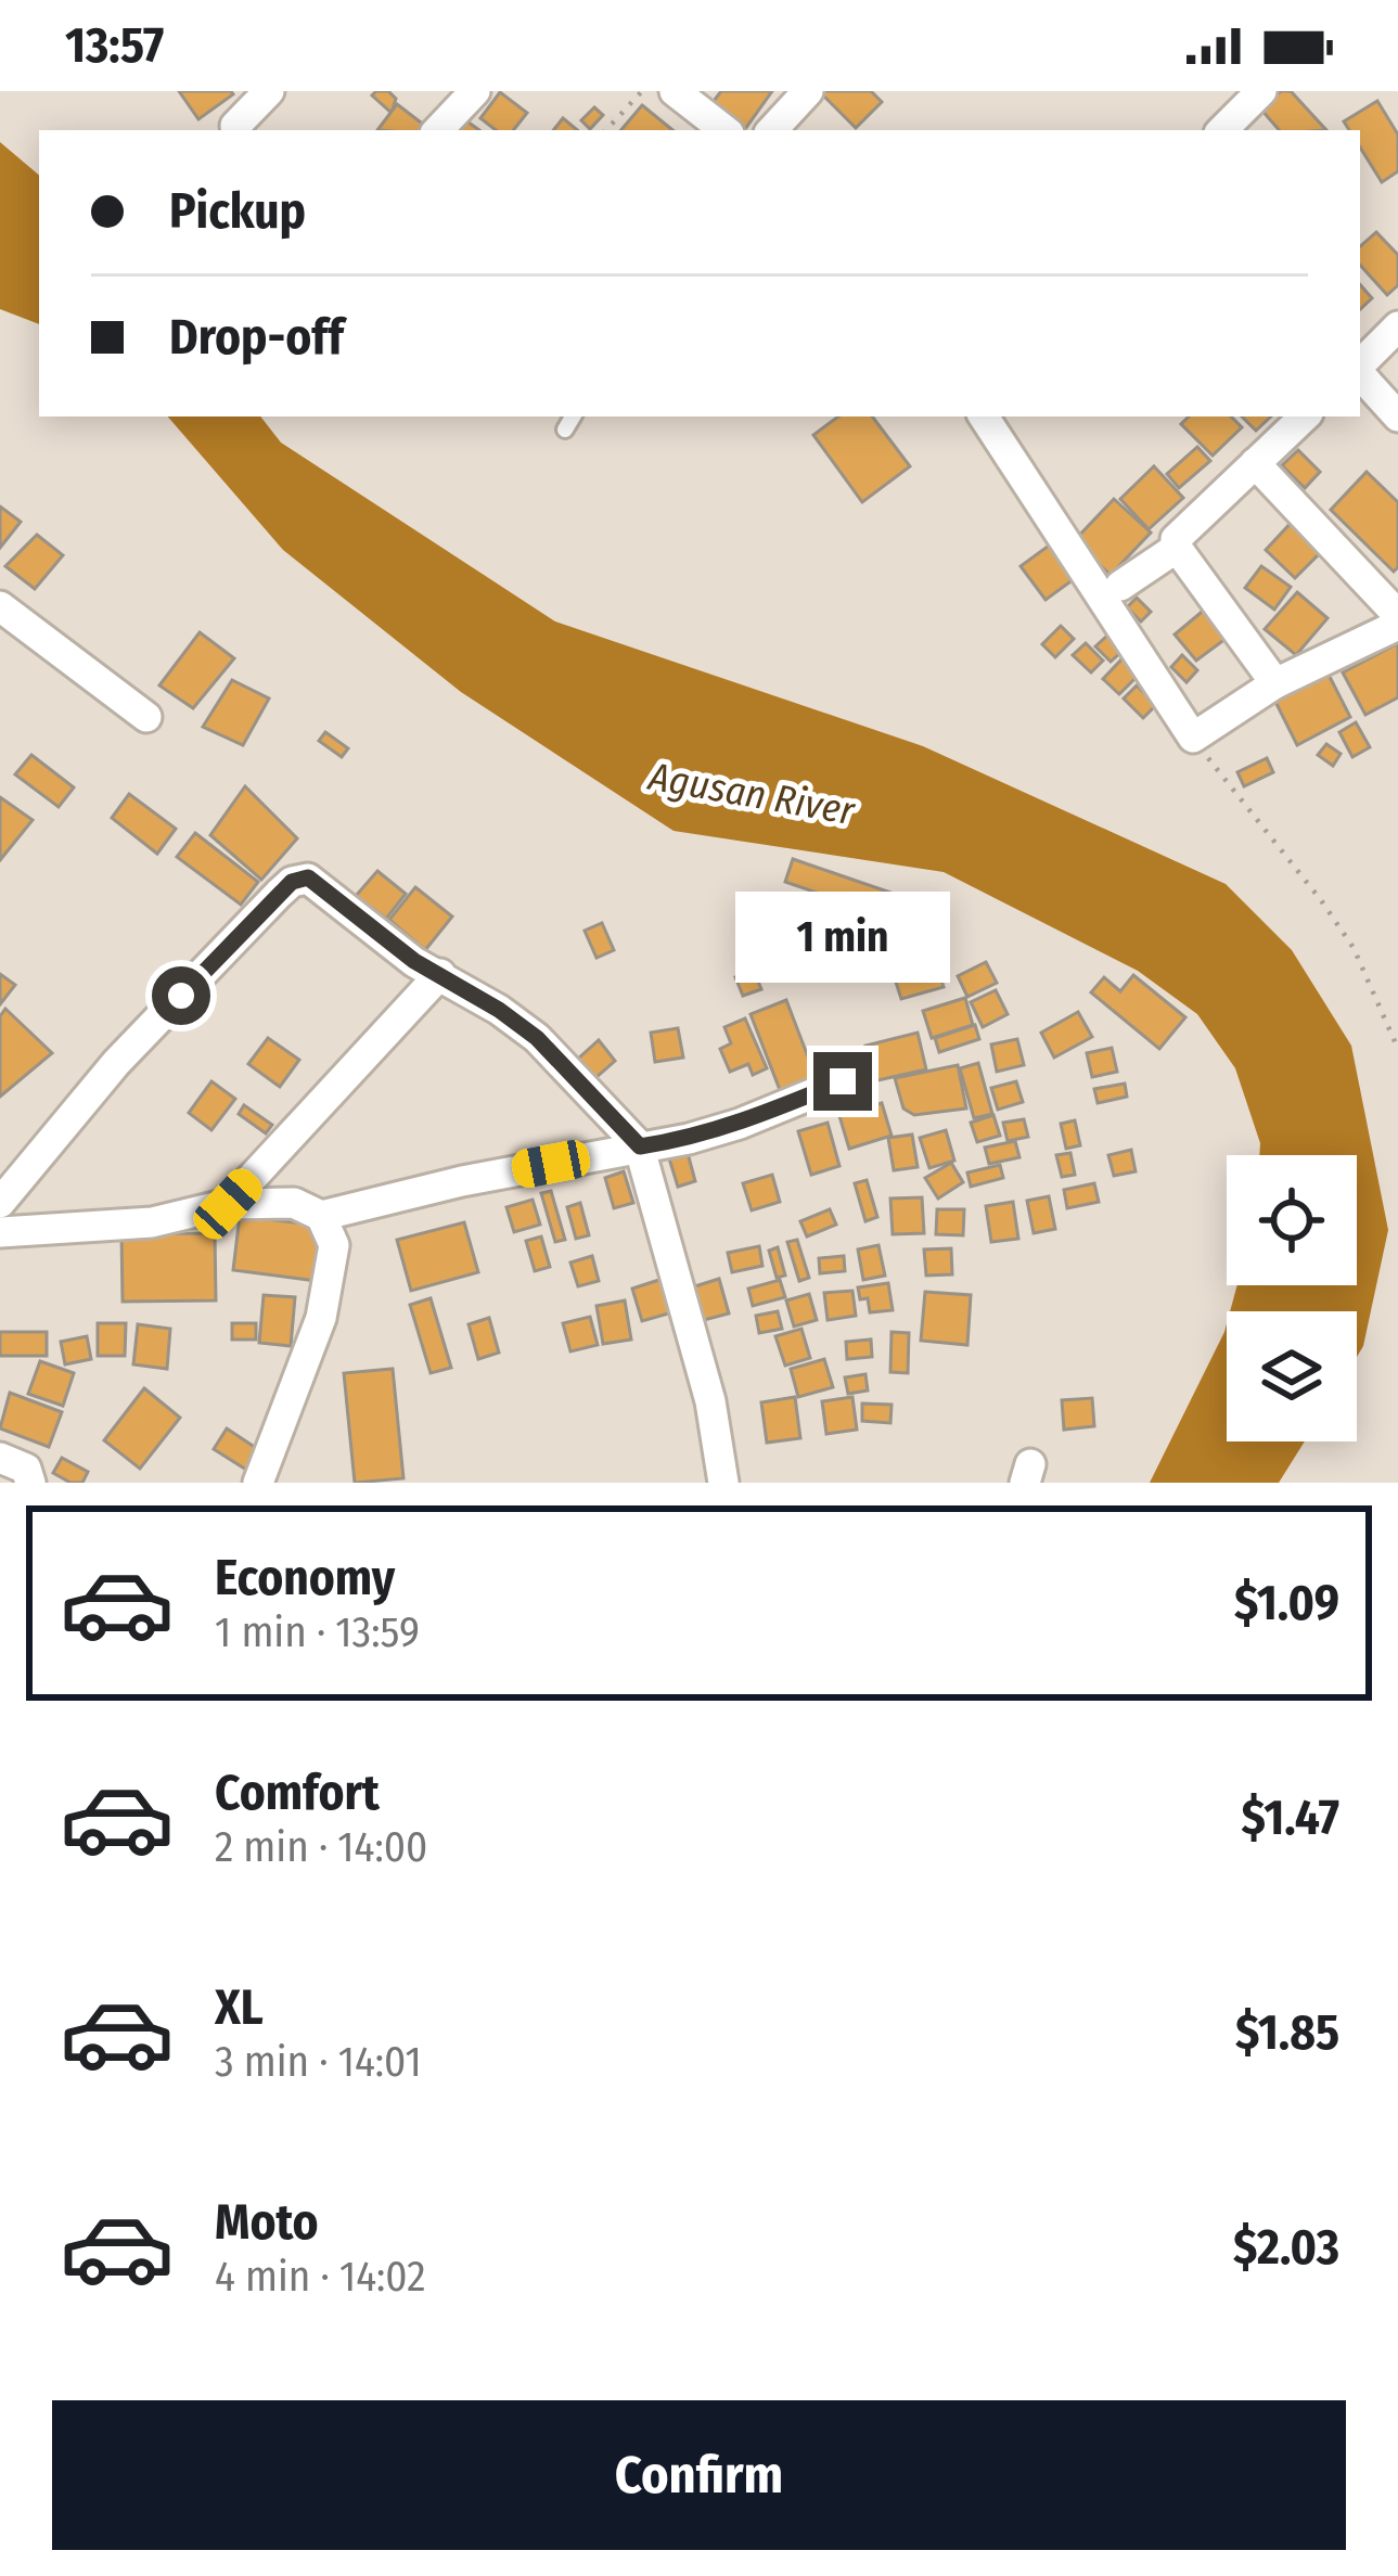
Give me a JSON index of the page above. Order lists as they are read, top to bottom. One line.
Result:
{"water":["Agusan River"],"page":{"status":"13:57","banner":["Pickup","Drop-off"],"bubble":"1 min","list":[{"name":"Economy","note":"1 min · 13:59","value":"$1.09"},{"name":"Comfort","note":"2 min · 14:00","value":"$1.47"},{"name":"XL","note":"3 min · 14:01","value":"$1.85"},{"name":"Moto","note":"4 min · 14:02","value":"$2.03"}],"buttons":"Confirm"}}
